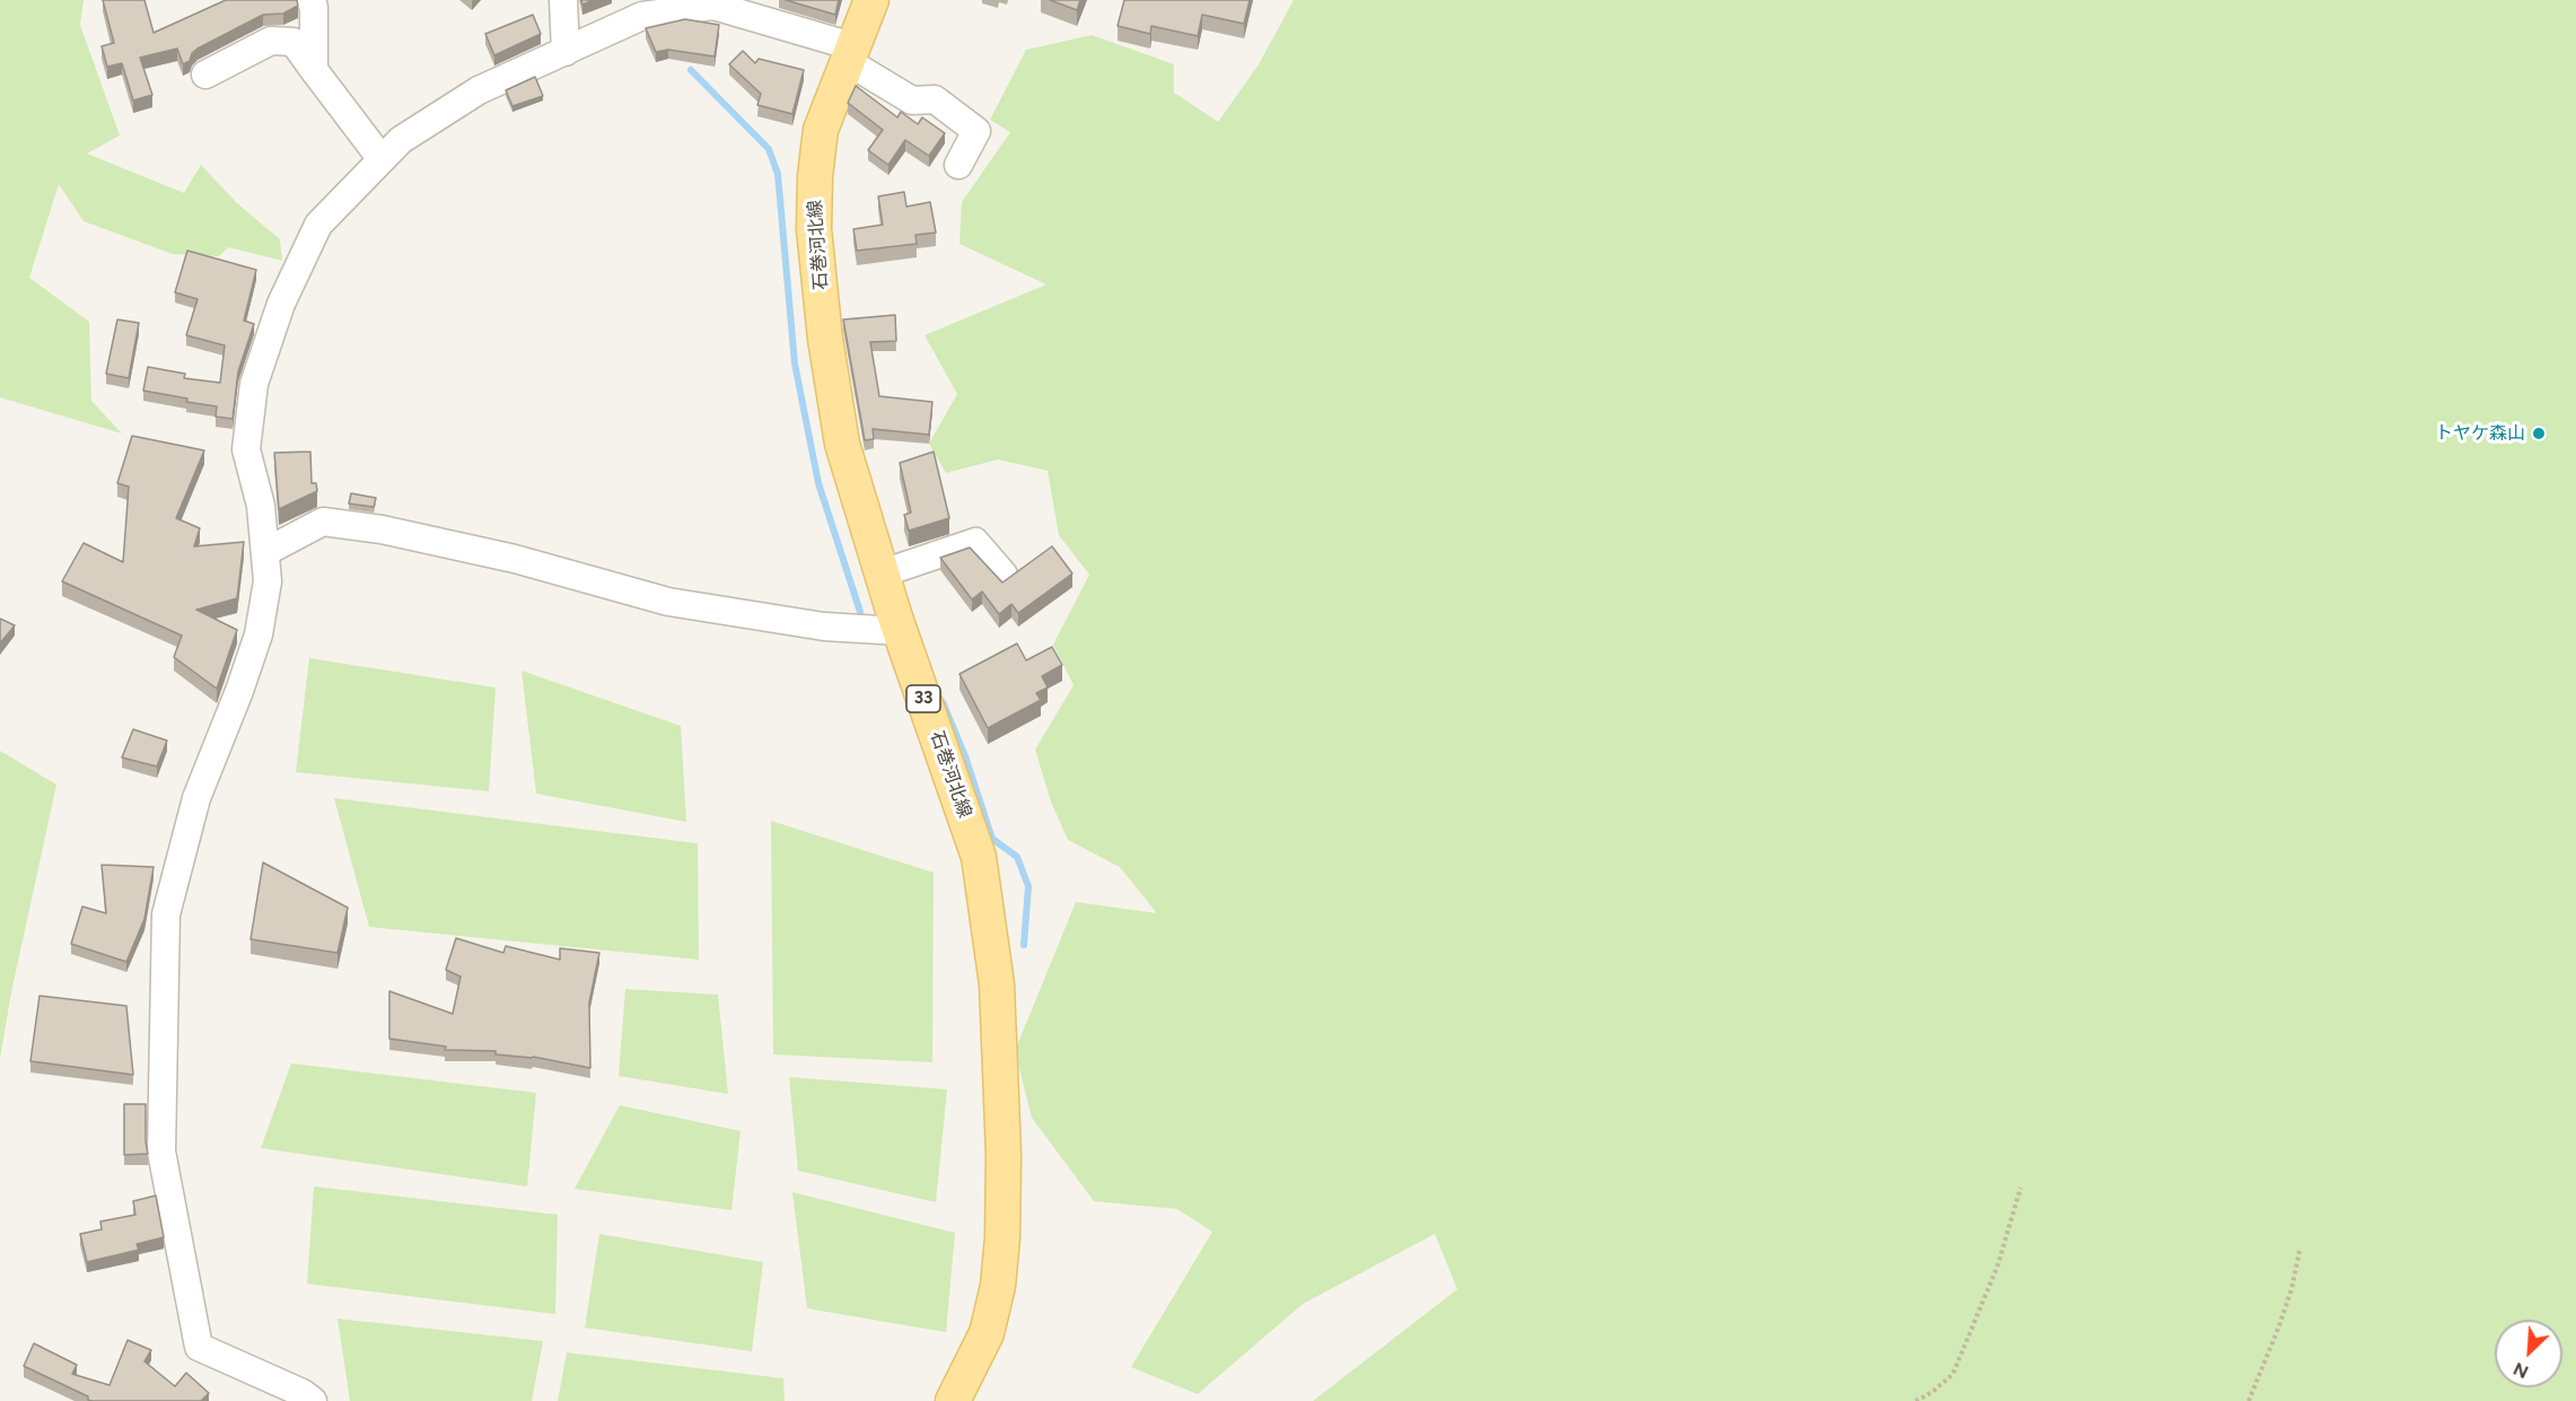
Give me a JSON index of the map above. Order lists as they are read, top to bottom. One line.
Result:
{"streets":{"main road":["石巻河北線","33"]},"places":["トヤケ森山"],"north":"bottom left"}
